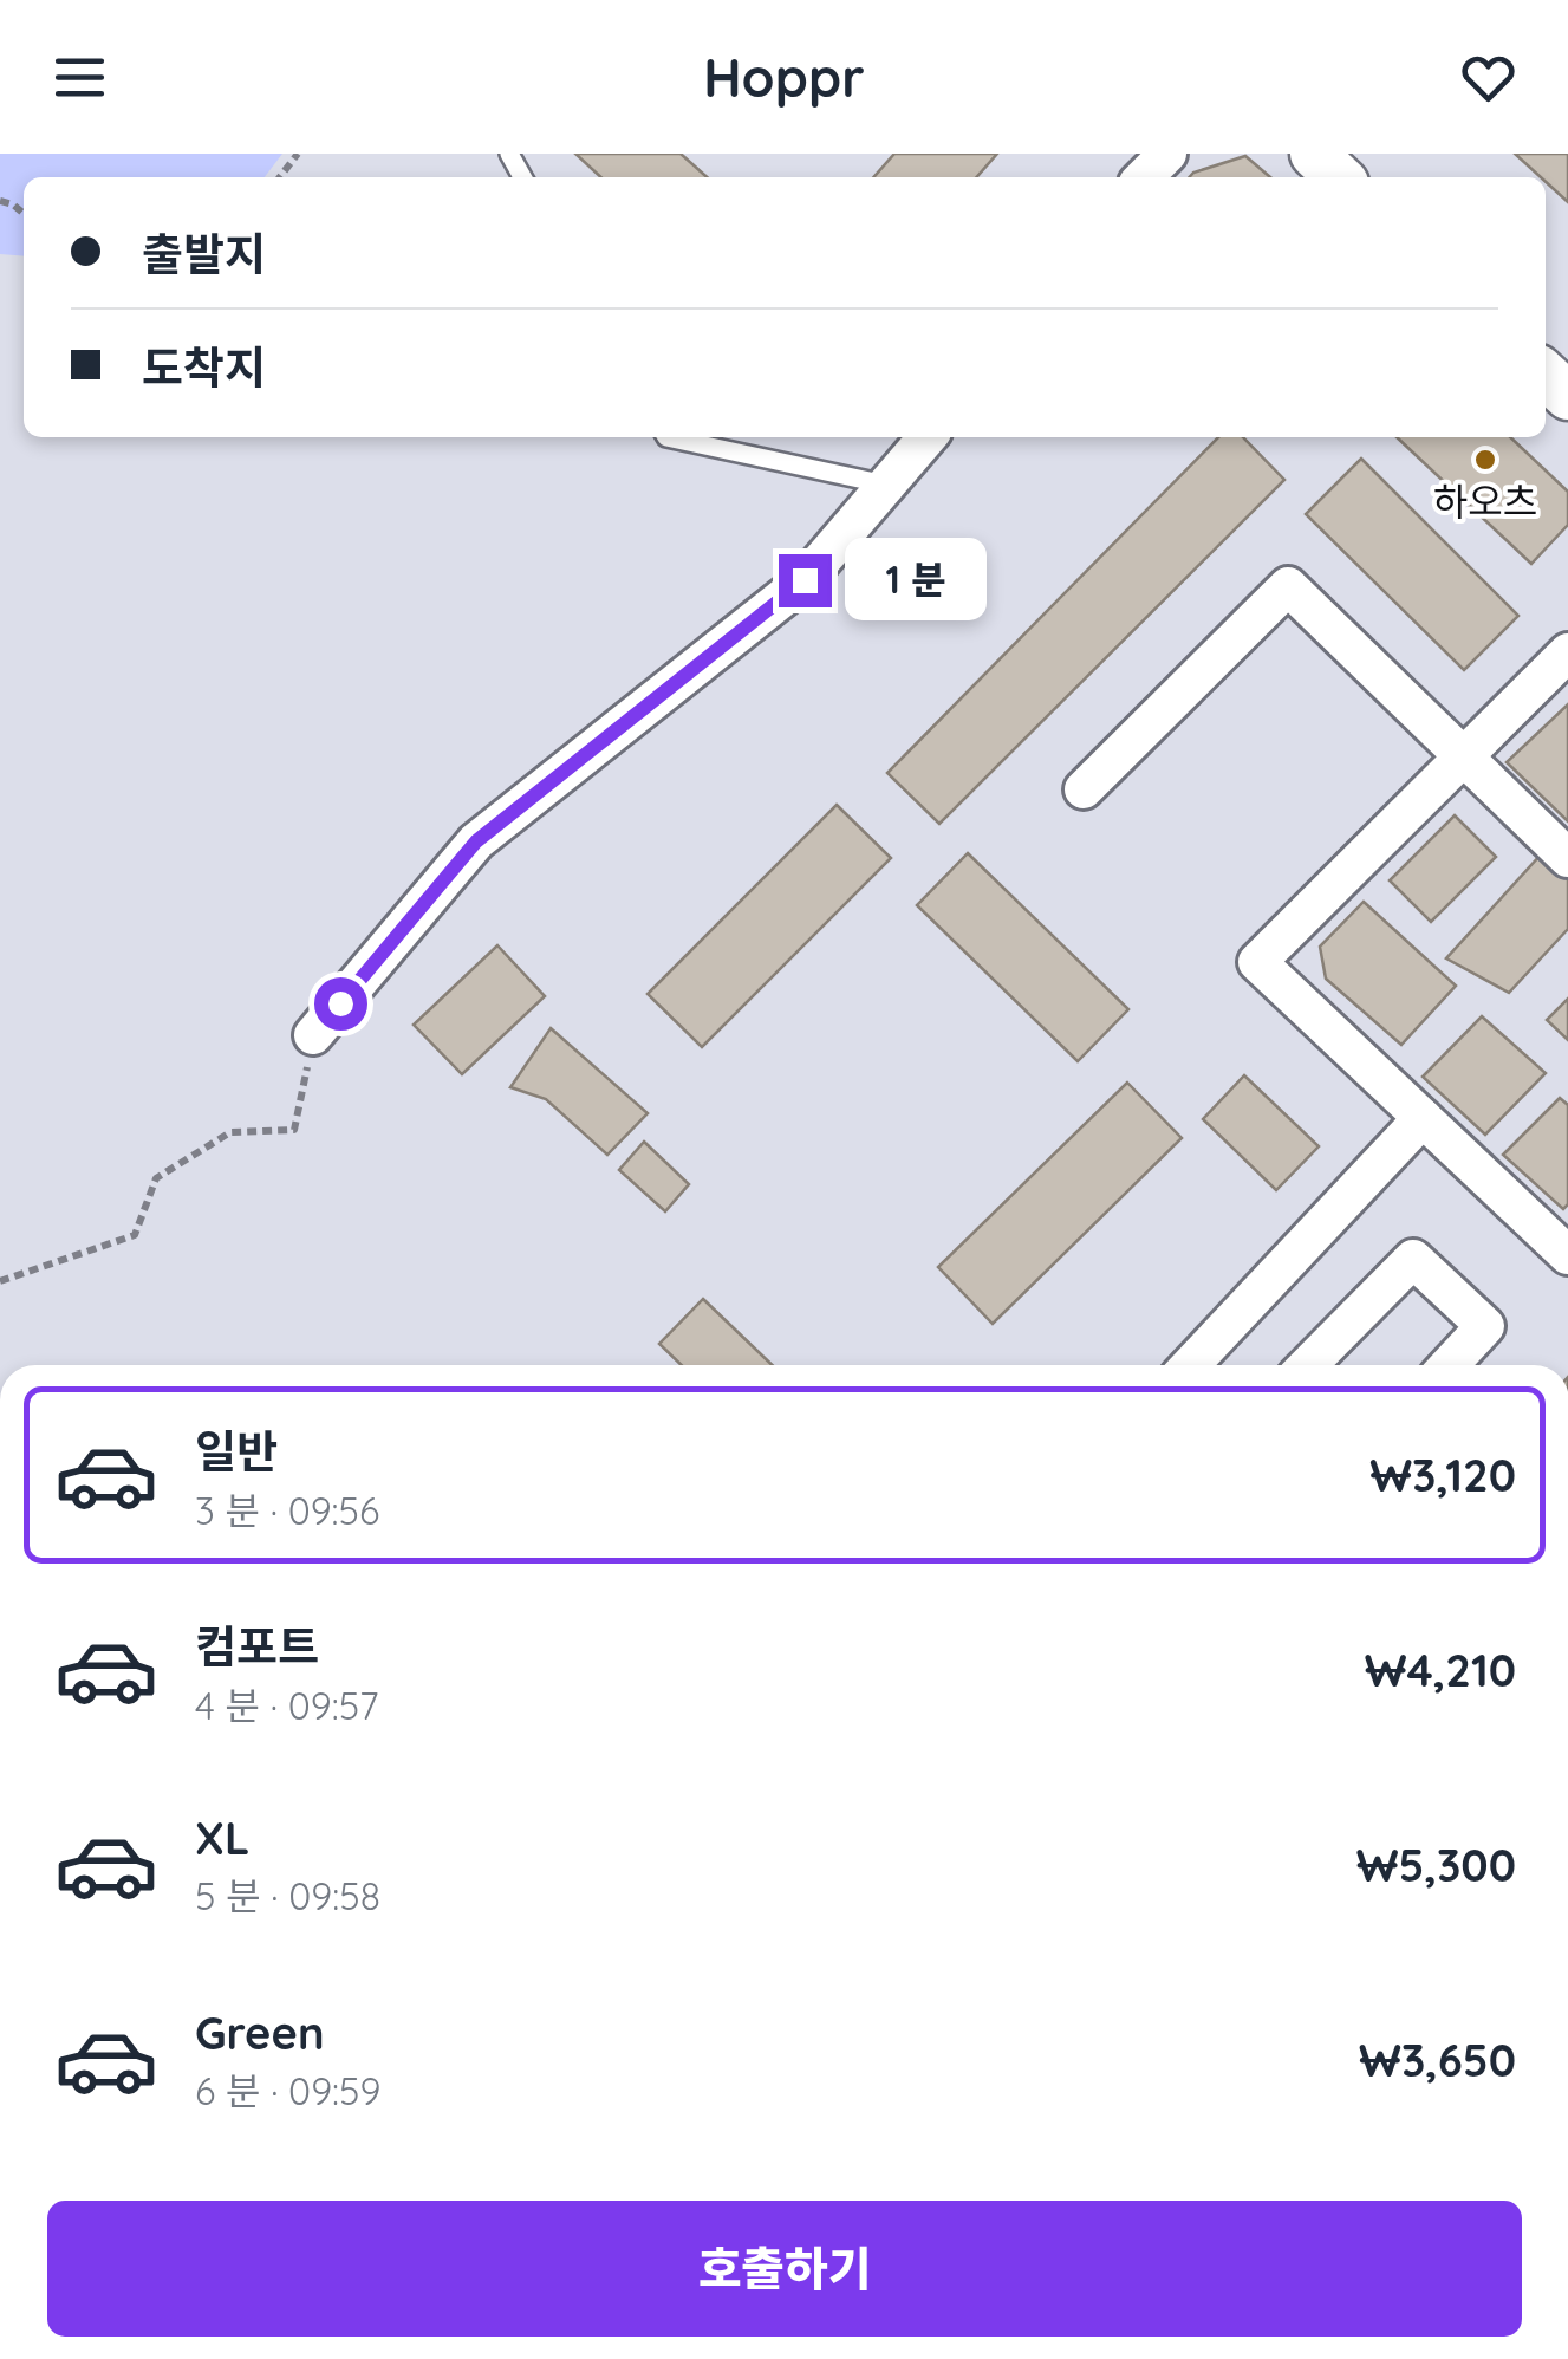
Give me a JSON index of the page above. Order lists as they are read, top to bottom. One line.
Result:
{"places":["하오츠"],"page":{"header":"Hoppr","banner":["출발지","도착지"],"bubble":"1 분","list":[{"name":"일반","note":"3 분 · 09:56","value":"₩3,120"},{"name":"컴포트","note":"4 분 · 09:57","value":"₩4,210"},{"name":"XL","note":"5 분 · 09:58","value":"₩5,300"},{"name":"Green","note":"6 분 · 09:59","value":"₩3,650"}],"buttons":"호출하기"}}
